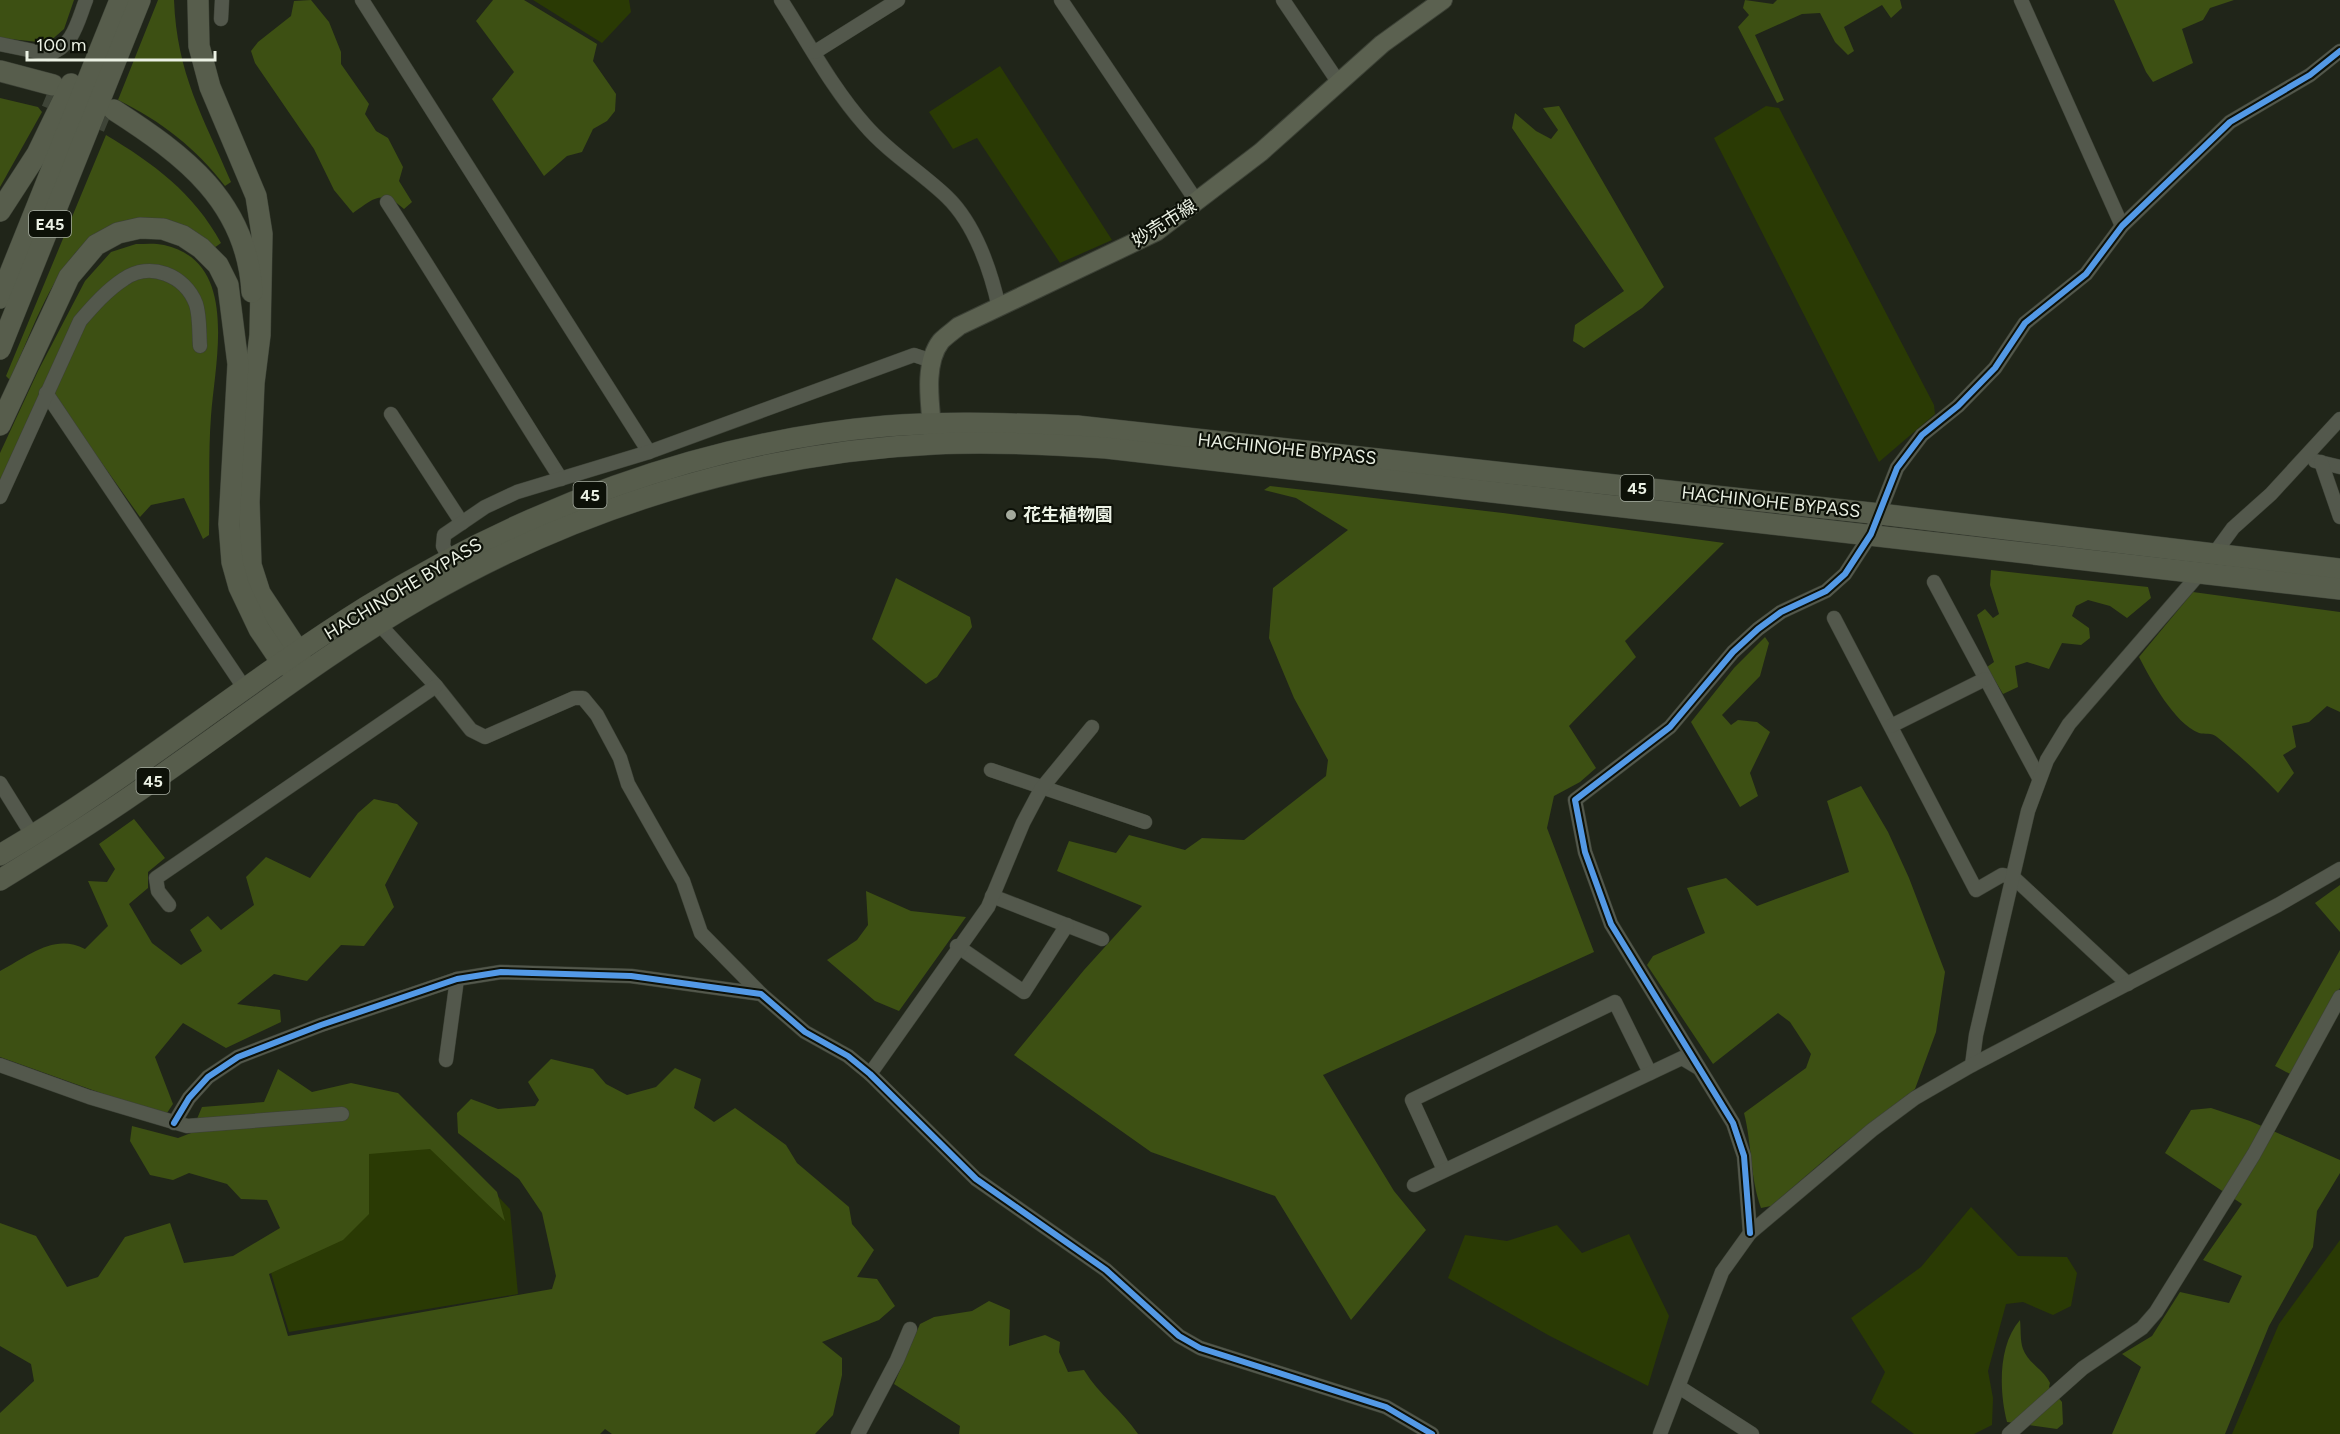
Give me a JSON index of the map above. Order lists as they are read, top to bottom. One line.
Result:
{"streets":{"highway":["E45","HACHINOHE BYPASS","45"],"main road":["妙売市線"]},"crossings":[["HACHINOHE BYPASS","45"]],"places":["花生植物園"],"scale_bar":"100 m"}
